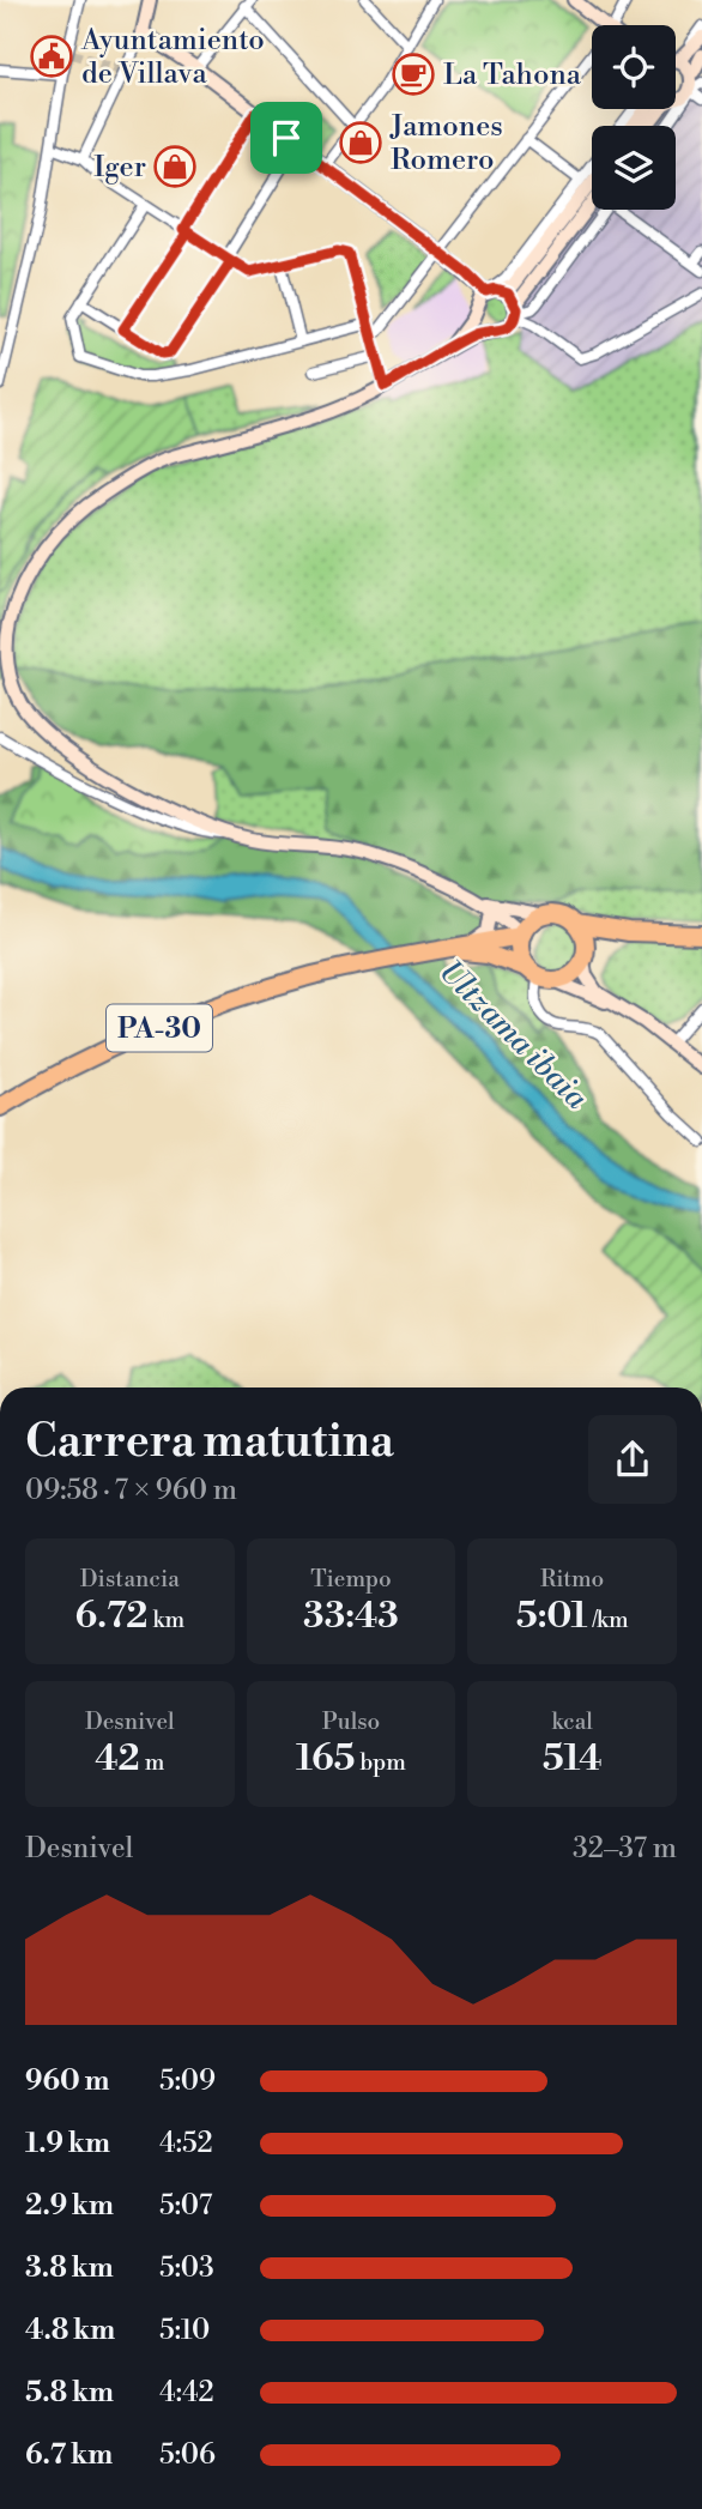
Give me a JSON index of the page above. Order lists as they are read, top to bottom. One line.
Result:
{"streets":{"highway":["PA-30"]},"water":["Ultzama ibaia"],"places":{"public building":["Ayuntamiento de Villava"],"cafe":["La Tahona"],"shop":["Jamones Romero","Iger"]},"page":{"heading":["Carrera matutina","09:58 · 7 × 960 m"],"stats":[["Distancia","6.72 km"],["Tiempo","33:43"],["Ritmo","5:01 /km"],["Desnivel","42 m"],["Pulso","165 bpm"],["kcal","514"]],"chart":["Desnivel","32–37 m"],"list":[{"name":"960 m","note":"5:09"},{"name":"1.9 km","note":"4:52"},{"name":"2.9 km","note":"5:07"},{"name":"3.8 km","note":"5:03"},{"name":"4.8 km","note":"5:10"},{"name":"5.8 km","note":"4:42"},{"name":"6.7 km","note":"5:06"}]}}
